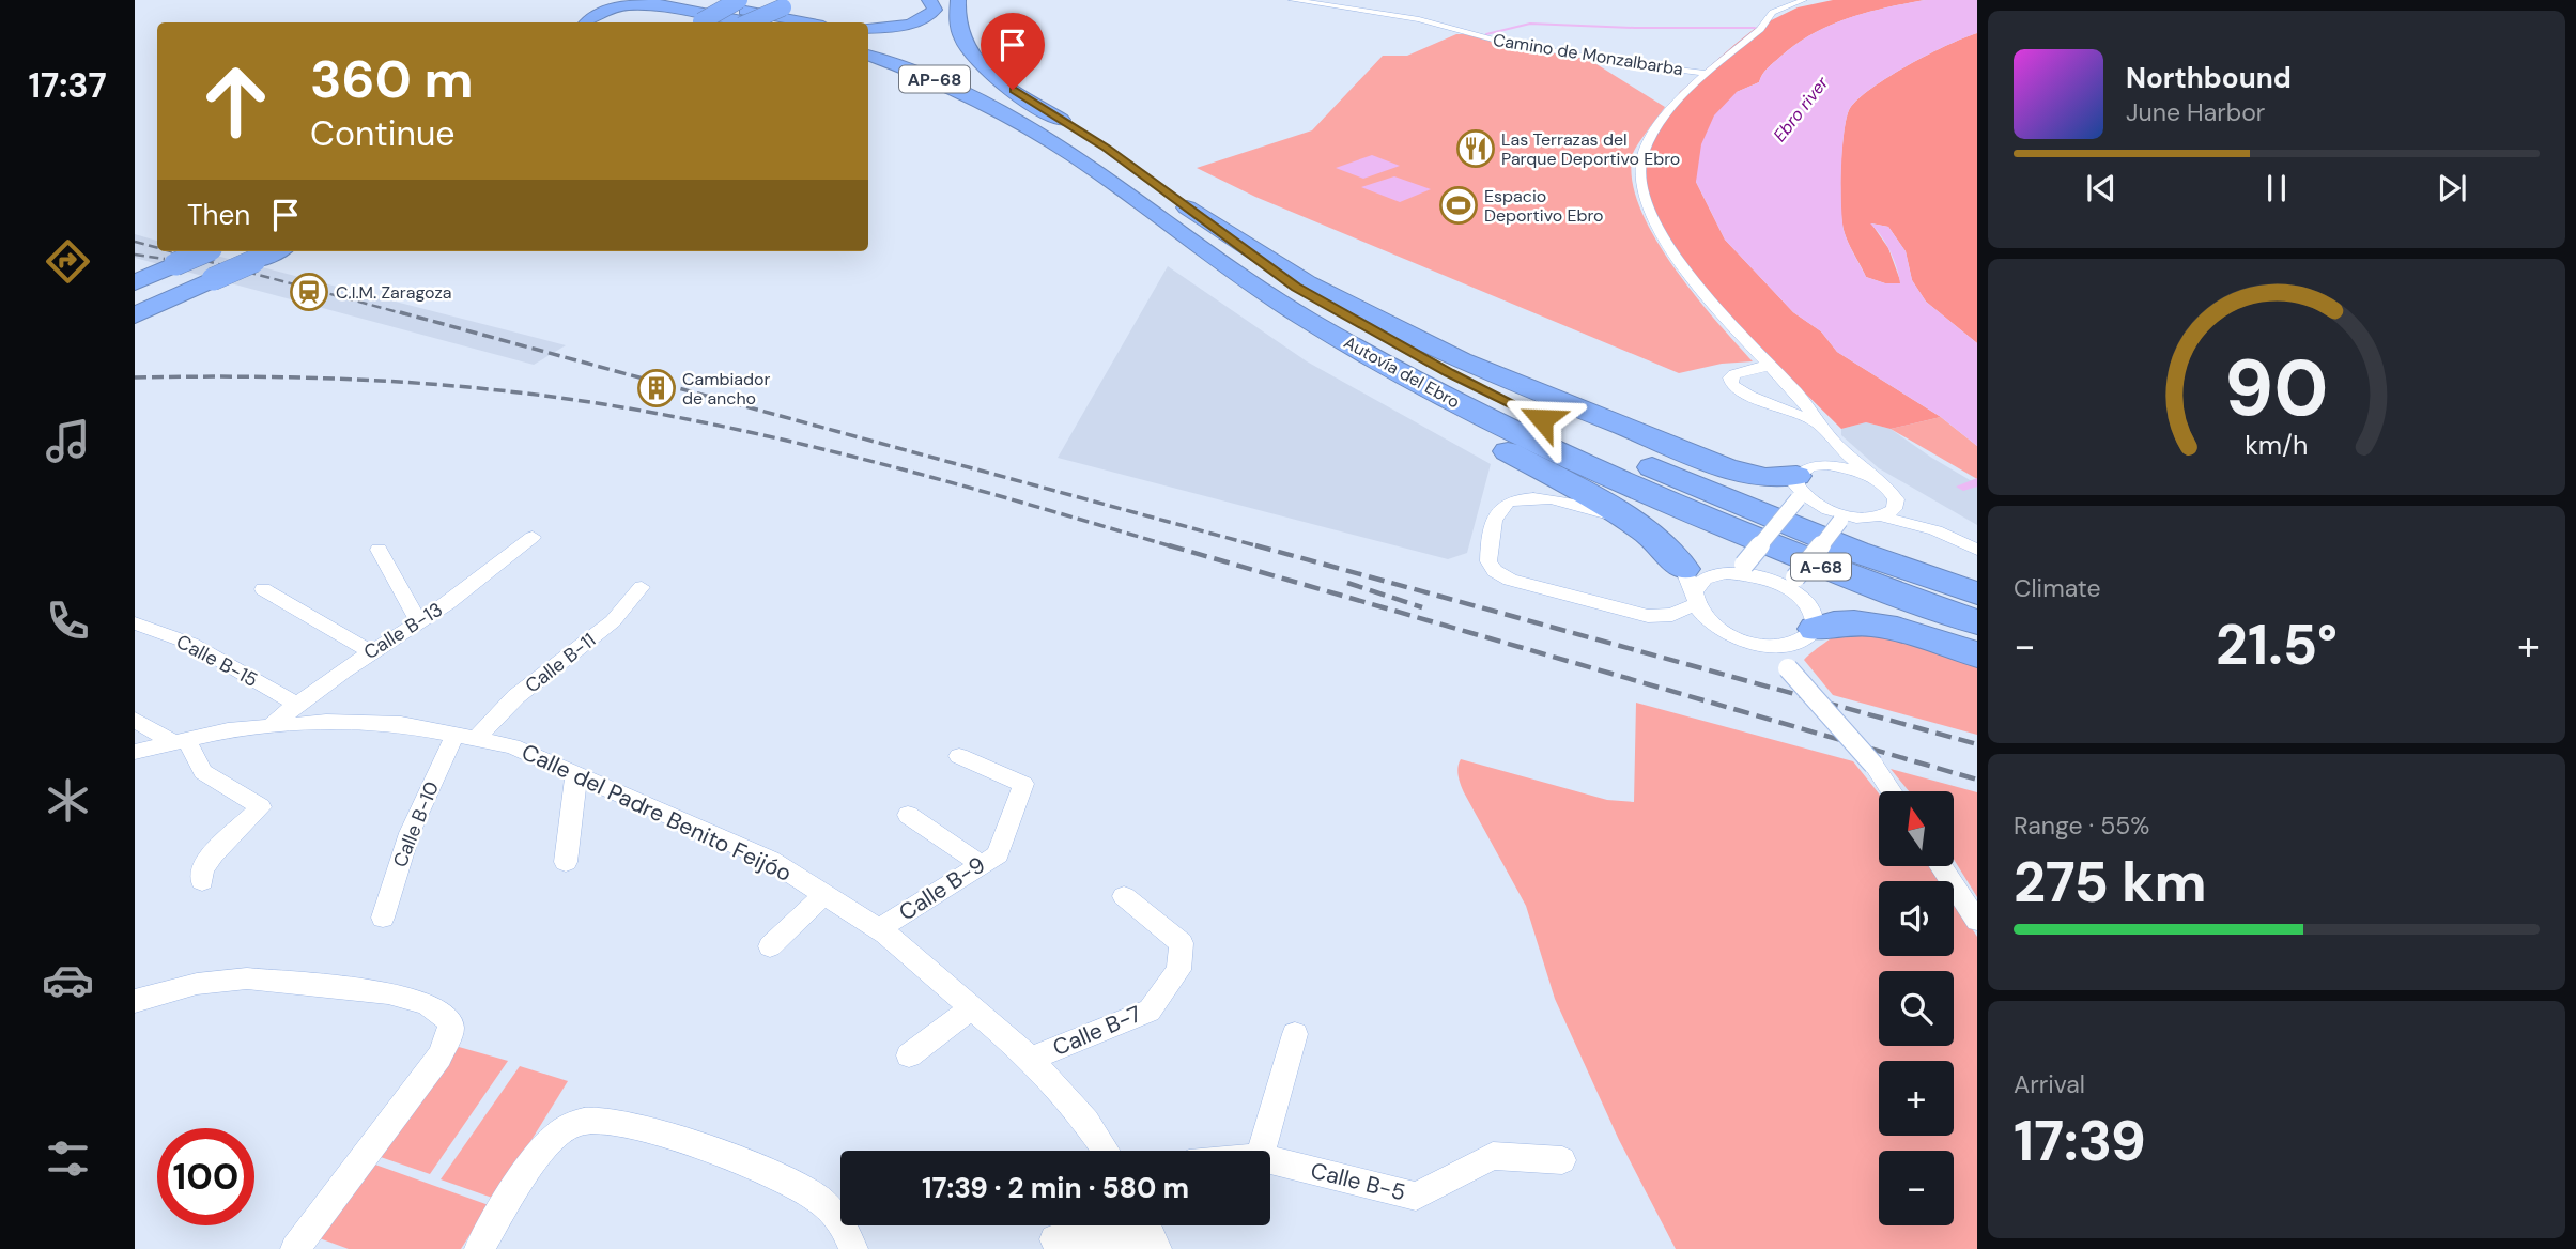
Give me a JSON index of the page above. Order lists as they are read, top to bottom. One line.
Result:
{"streets":{"highway":["AP-68","Autovía del Ebro","A-68"],"street":["Camino de Monzalbarba","Calle B-13","Calle B-15","Calle B-11","Calle del Padre Benito Feijóo","Calle B-10","Calle B-9","Calle B-7","Calle B-5"]},"crossings":[["Calle B-13","Calle B-15"],["Calle B-13","Calle del Padre Benito Feijóo"],["Calle B-11","Calle del Padre Benito Feijóo"],["Calle B-11","Calle B-10"],["Calle del Padre Benito Feijóo","Calle B-10"],["Calle del Padre Benito Feijóo","Calle B-9"],["Calle del Padre Benito Feijóo","Calle B-7"]],"water":["Ebro river"],"places":{"restaurant":["Las Terrazas del Parque Deportivo Ebro"],"sports":["Espacio Deportivo Ebro"],"station":["C.I.M. Zaragoza"],"building":["Cambiador de ancho"]},"north":"top","page":{"tabs":"17:37","turn":["360 m","Continue"],"song":["Northbound","June Harbor"],"then":"Then","tile":["Climate",["Range · 55%","275 km"],["Arrival","17:39"]],"heat":["−","21.5°","+"],"map_buttons":["+","−"],"limit":"100","trip":"17:39 · 2 min · 580 m","gauge":["90","km/h"]}}
